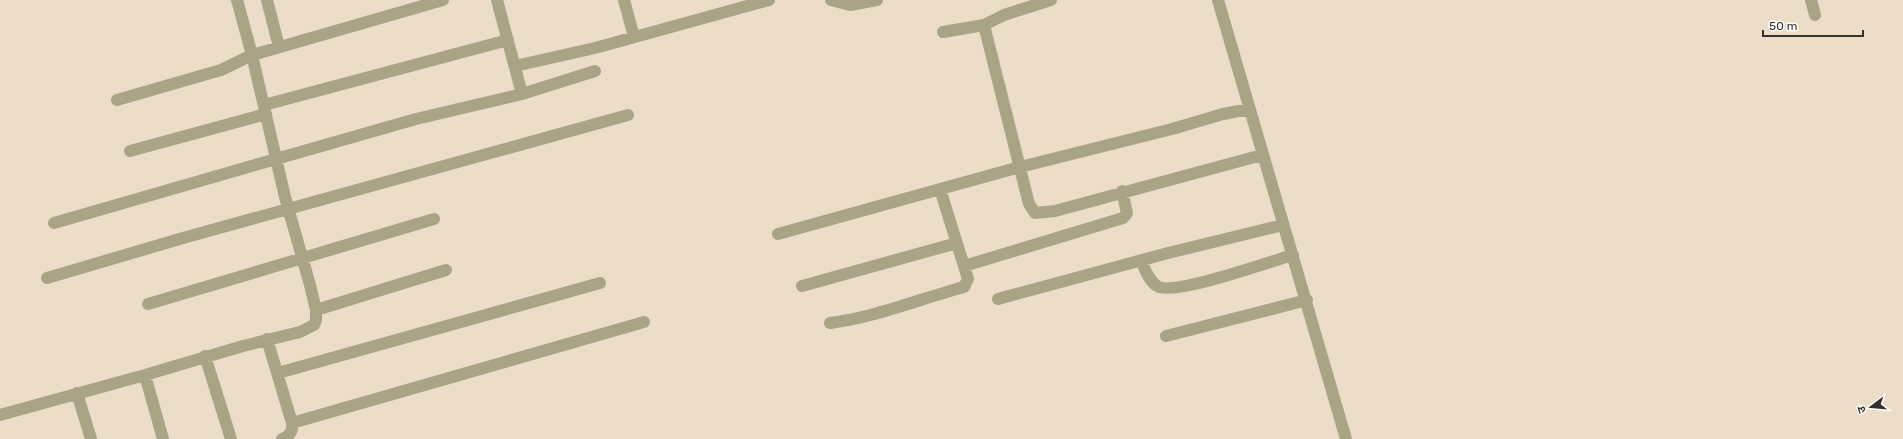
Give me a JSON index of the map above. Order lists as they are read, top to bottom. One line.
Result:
{"scale_bar":"50 m","north":"left"}
